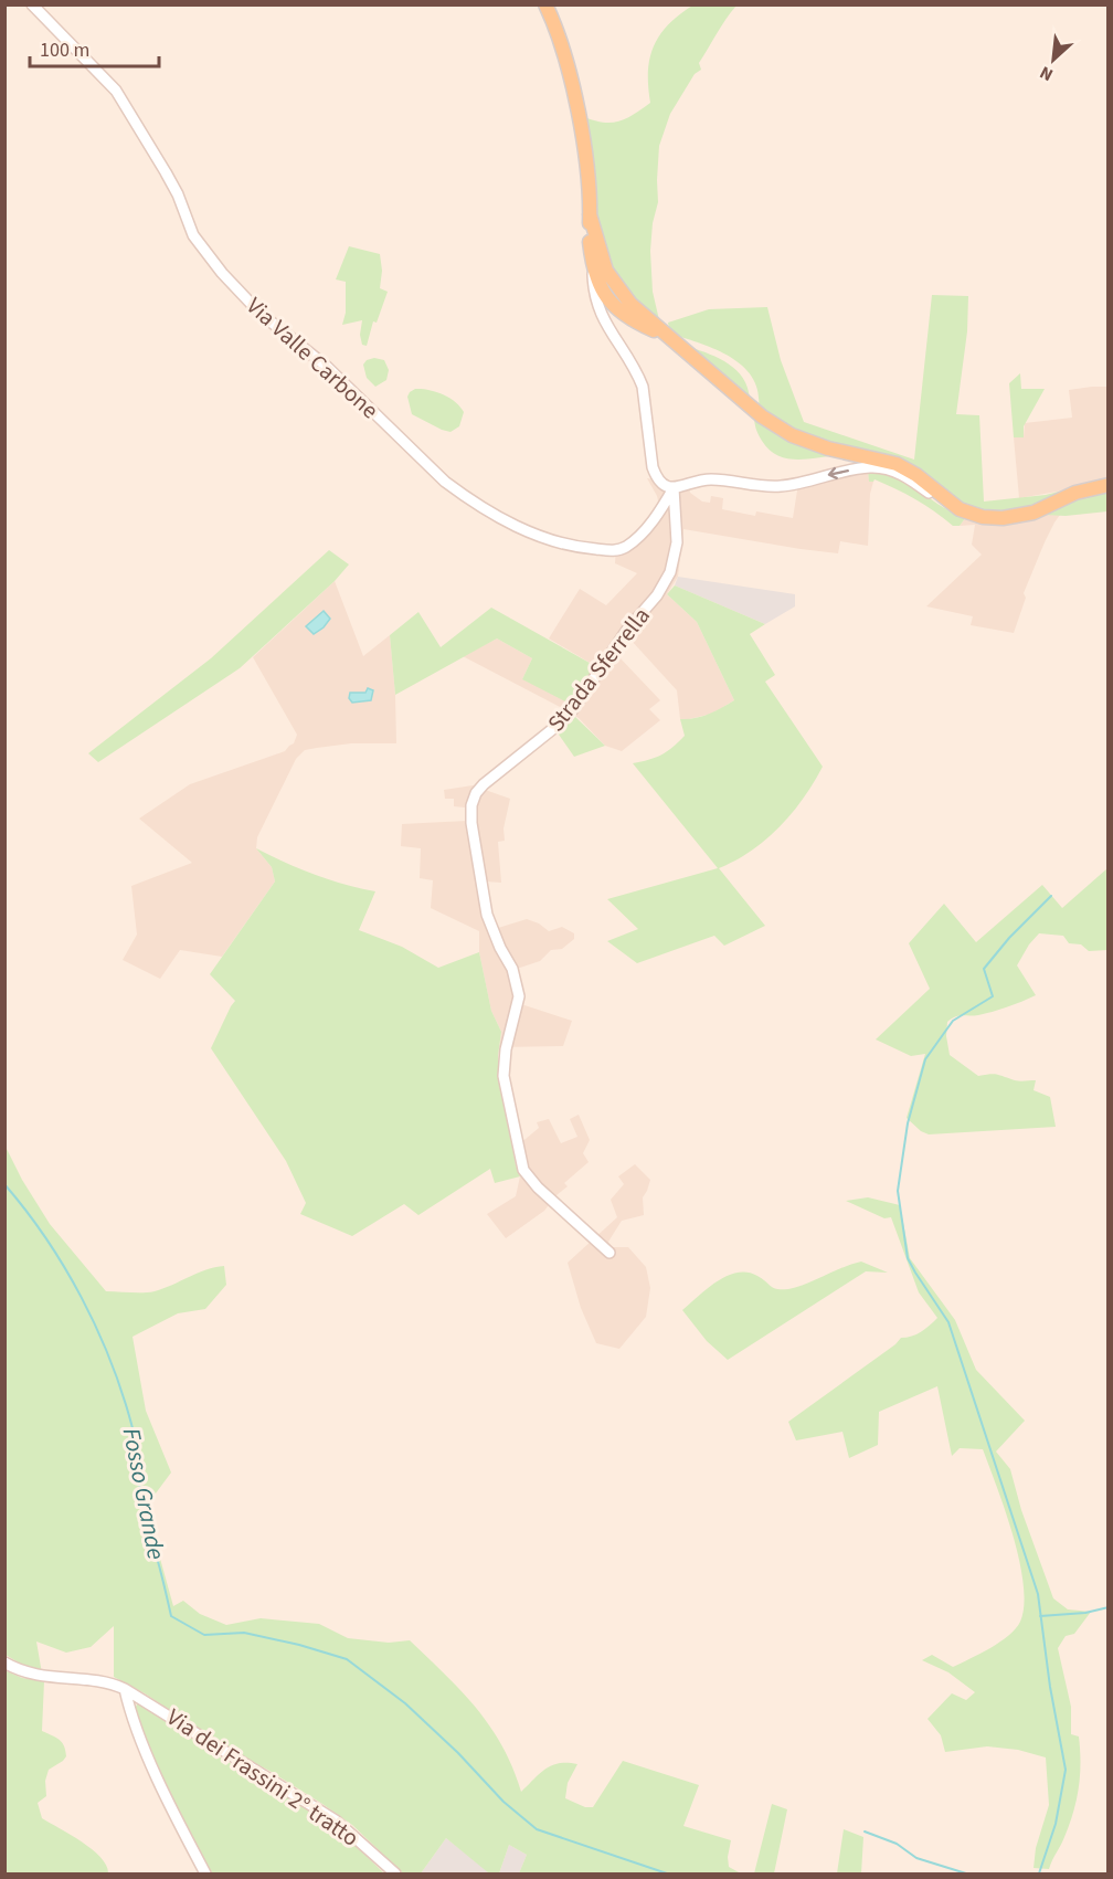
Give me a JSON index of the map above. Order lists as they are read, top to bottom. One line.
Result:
{"streets":{"street":["Via Valle Carbone","Strada Sferrella","Via dei Frassini 2° tratto"]},"crossings":[["Via Valle Carbone","Strada Sferrella"]],"water":["Fosso Grande"],"scale_bar":"100 m","north":"bottom left"}
